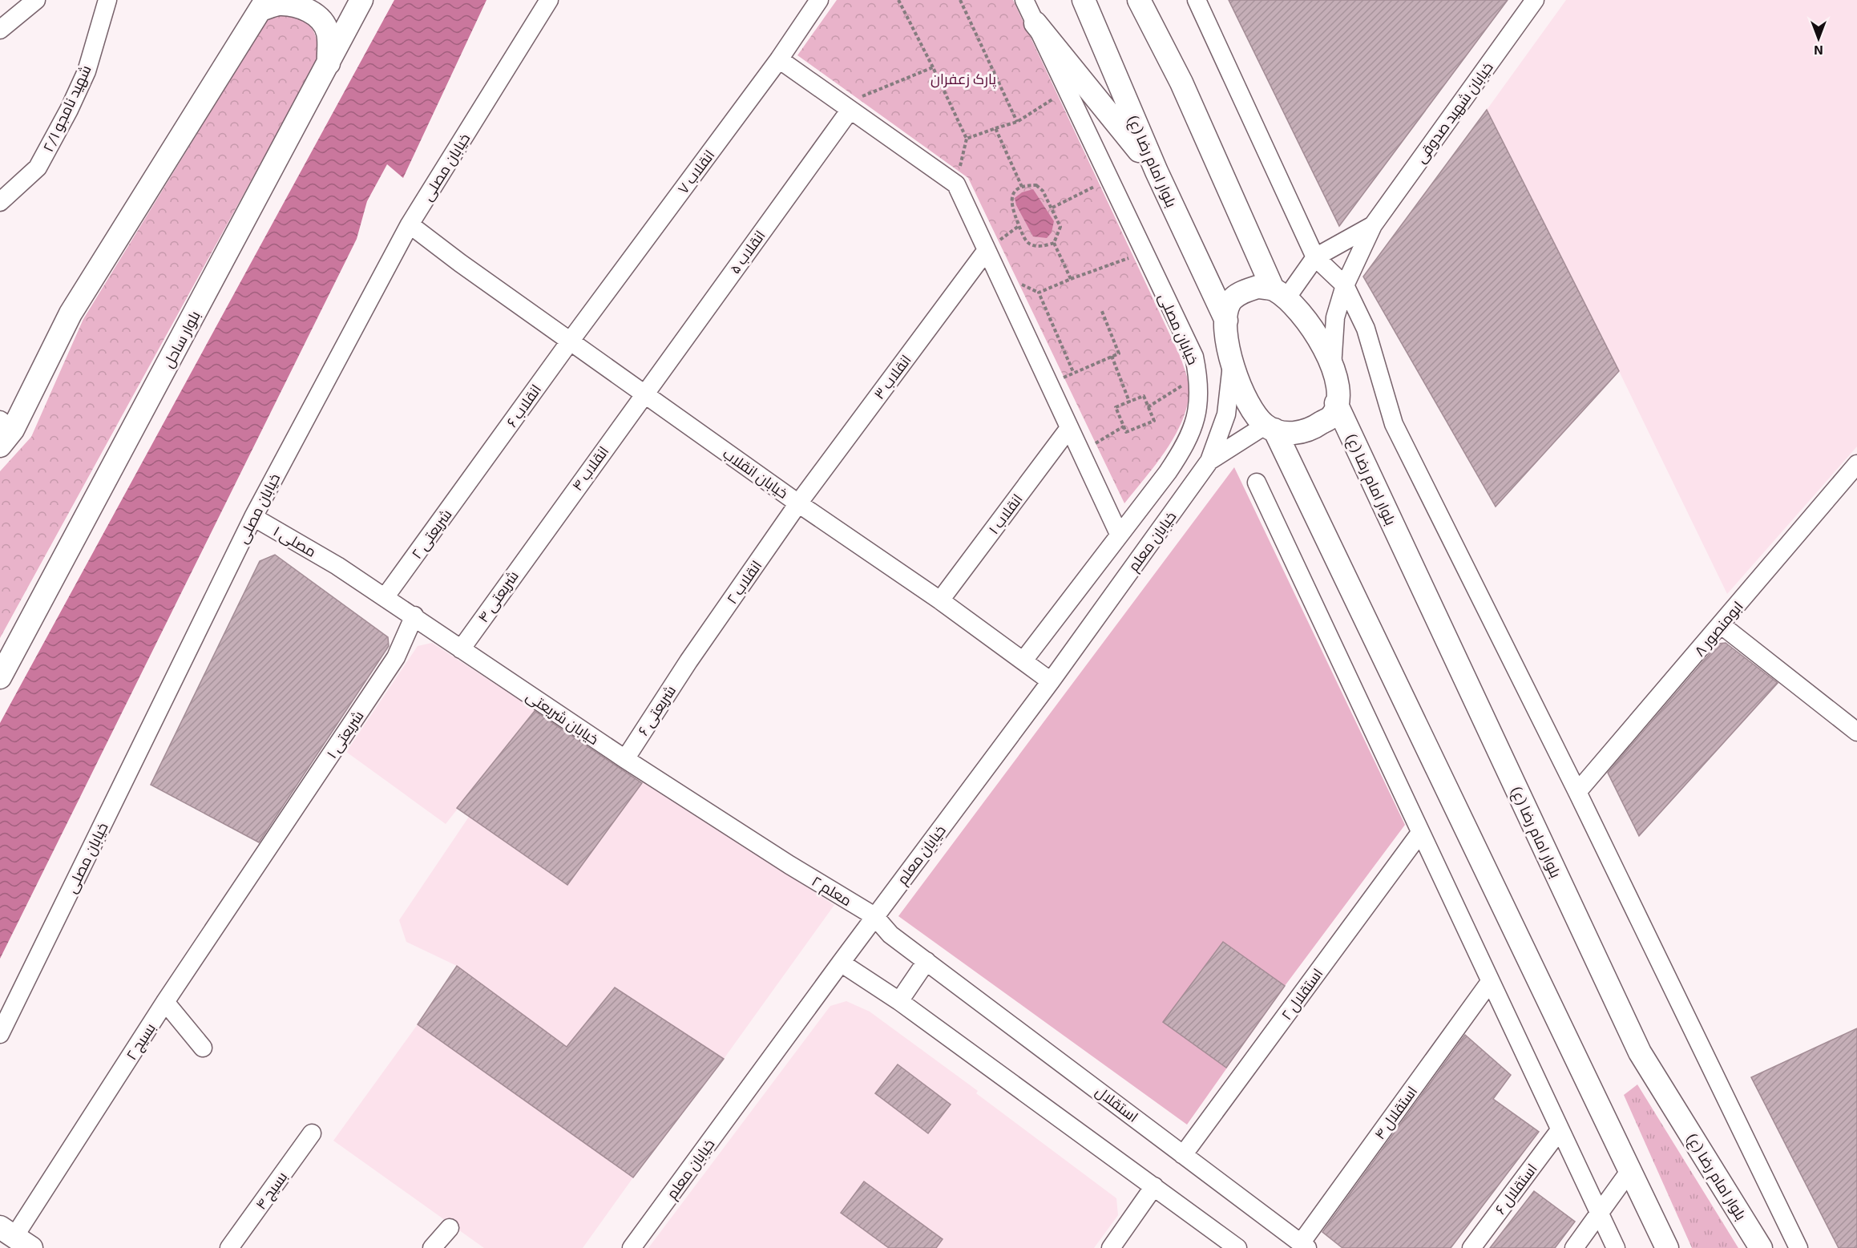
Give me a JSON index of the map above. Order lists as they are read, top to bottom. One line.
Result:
{"streets":{"main road":["بلوار امام رضا (ع)","بلوار ساحل"],"street":["شهید نامجو ۲/۱","خیابان شهید صدوقی","خیابان مصلی","انقلاب ۷","انقلاب ۵","انقلاب ۳","انقلاب ۶","انقلاب ۴","خیابان انقلاب","انقلاب ۱","شریعتی ۲","مصلی ۱","خیابان معلم","انقلاب ۲","شریعتی ۴","ابومنصور ۸","شریعتی ۶","خیابان شریعتی","شریعتی ۱","معلم ۲","استقلال ۲","بسیج ۲","استقلال","استقلال ۴","استقلال ۶","بسیج ۴"]},"crossings":[["خیابان مصلی","خیابان انقلاب"],["خیابان مصلی","مصلی ۱"],["انقلاب ۷","انقلاب ۶"],["انقلاب ۷","خیابان انقلاب"],["انقلاب ۵","انقلاب ۴"],["انقلاب ۵","خیابان انقلاب"],["انقلاب ۳","خیابان انقلاب"],["انقلاب ۳","انقلاب ۲"],["انقلاب ۶","خیابان انقلاب"],["انقلاب ۶","شریعتی ۲"],["انقلاب ۴","خیابان انقلاب"],["انقلاب ۴","شریعتی ۴"],["خیابان انقلاب","انقلاب ۱"],["خیابان انقلاب","خیابان معلم"],["خیابان انقلاب","انقلاب ۲"],["شریعتی ۲","خیابان شریعتی"],["مصلی ۱","خیابان شریعتی"],["خیابان معلم","معلم ۲"],["خیابان معلم","استقلال"],["انقلاب ۲","شریعتی ۶"],["شریعتی ۴","خیابان شریعتی"],["شریعتی ۶","خیابان شریعتی"],["خیابان شریعتی","شریعتی ۱"],["خیابان شریعتی","معلم ۲"],["شریعتی ۱","بسیج ۲"],["معلم ۲","استقلال"],["استقلال ۲","استقلال"],["استقلال","استقلال ۴"]],"parks":["پارک زعفران"],"north":"bottom"}
